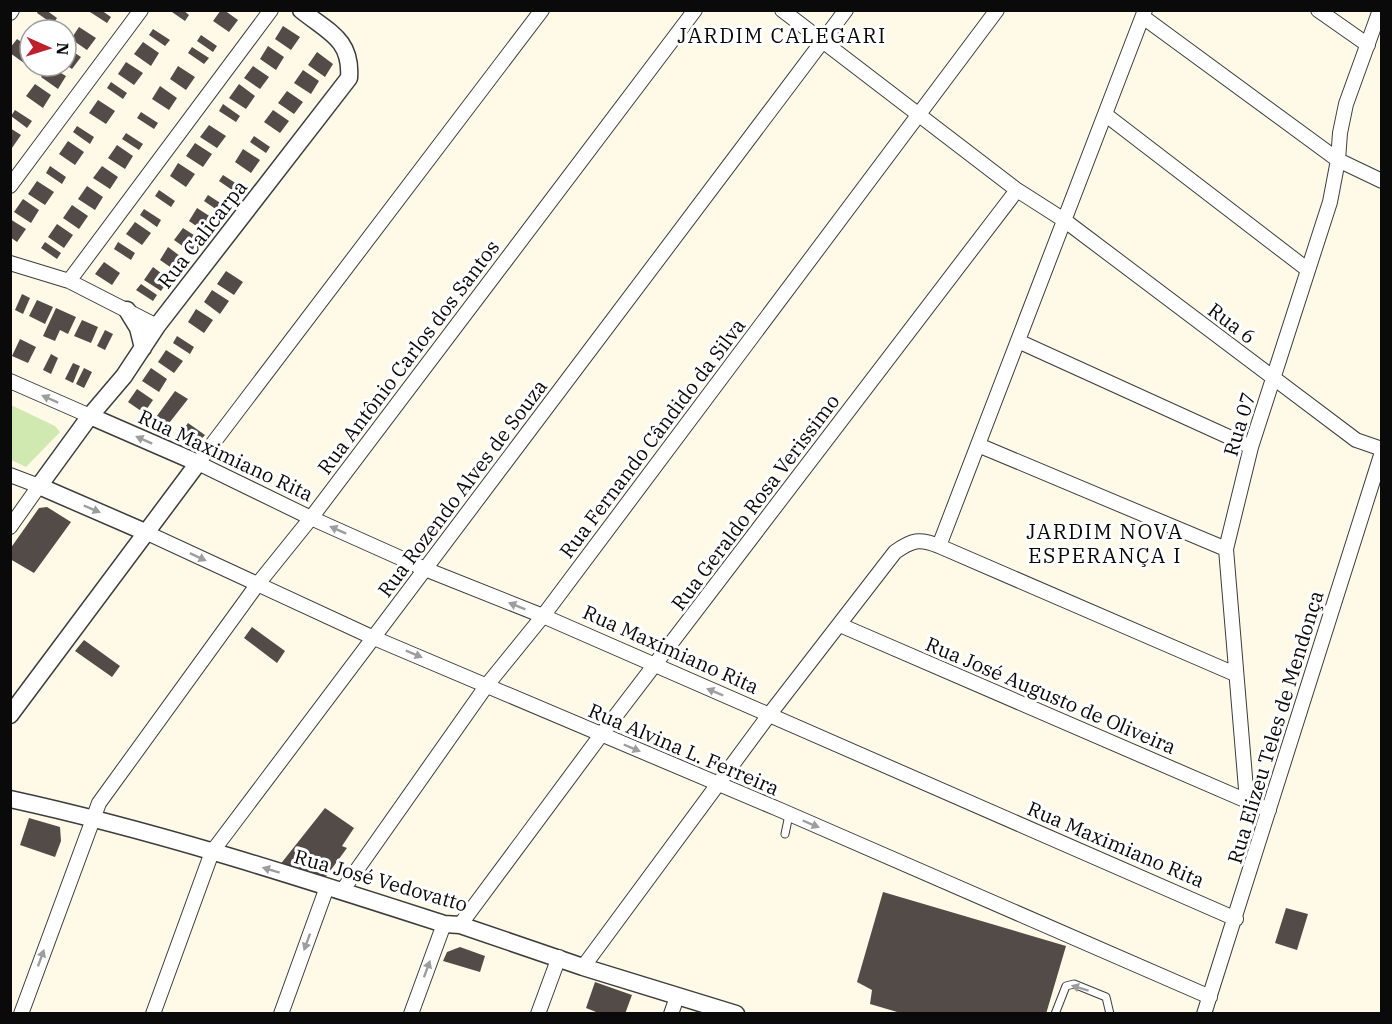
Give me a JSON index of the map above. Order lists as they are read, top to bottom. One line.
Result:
{"streets":{"street":["Rua Calicarpa","Rua 6","Rua Antônio Carlos dos Santos","Rua 07","Rua Fernando Cândido da Silva","Rua Maximiano Rita","Rua Rozendo Alves de Souza","Rua Geraldo Rosa Verissimo","Rua José Augusto de Oliveira","Rua Elizeu Teles de Mendonça","Rua Alvina L. Ferreira","Rua José Vedovatto"]},"crossings":[["Rua Calicarpa","Rua Maximiano Rita"],["Rua 6","Rua 07"],["Rua 6","Rua Fernando Cândido da Silva"],["Rua 6","Rua Rozendo Alves de Souza"],["Rua 6","Rua Geraldo Rosa Verissimo"],["Rua 6","Rua Elizeu Teles de Mendonça"],["Rua Antônio Carlos dos Santos","Rua Maximiano Rita"],["Rua Antônio Carlos dos Santos","Rua Alvina L. Ferreira"],["Rua Antônio Carlos dos Santos","Rua José Vedovatto"],["Rua 07","Rua José Augusto de Oliveira"],["Rua Fernando Cândido da Silva","Rua Maximiano Rita"],["Rua Fernando Cândido da Silva","Rua Alvina L. Ferreira"],["Rua Fernando Cândido da Silva","Rua José Vedovatto"],["Rua Maximiano Rita","Rua Rozendo Alves de Souza"],["Rua Maximiano Rita","Rua Geraldo Rosa Verissimo"],["Rua Maximiano Rita","Rua Elizeu Teles de Mendonça"],["Rua Rozendo Alves de Souza","Rua Alvina L. Ferreira"],["Rua Rozendo Alves de Souza","Rua José Vedovatto"],["Rua Geraldo Rosa Verissimo","Rua Alvina L. Ferreira"],["Rua Geraldo Rosa Verissimo","Rua José Vedovatto"],["Rua Elizeu Teles de Mendonça","Rua Alvina L. Ferreira"]],"one_way":["Rua Maximiano Rita","Rua Alvina L. Ferreira"],"districts":["JARDIM CALEGARI","JARDIM NOVA ESPERANÇA I"],"north":"right"}
